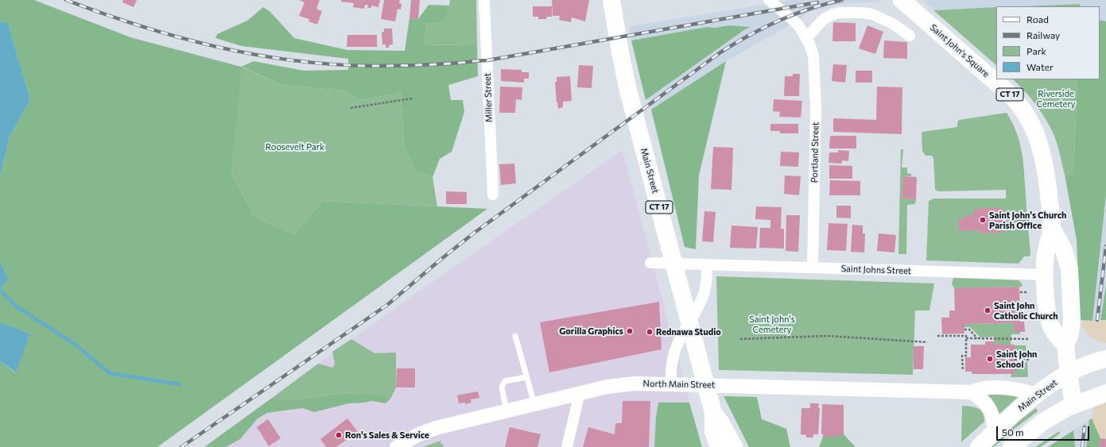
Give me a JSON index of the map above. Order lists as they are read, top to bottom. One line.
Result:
{"streets":{"highway":["Saint John's Square","CT 17","Main Street"],"street":["Miller Street","Portland Street","Saint Johns Street","North Main Street"]},"crossings":[["Saint John's Square","Main Street"],["Saint John's Square","Saint Johns Street"],["Portland Street","Saint Johns Street"],["Main Street","North Main Street"]],"parks":["Riverside Cemetery","Roosevelt Park","Saint John's Cemetery"],"places":["Saint John's Church Parish Office","Saint John Catholic Church","Gorilla Graphics","Rednawa Studio","Saint John School","Ron's Sales & Service"],"legend":["Road","Railway","Park","Water"],"scale_bar":"50 m"}
